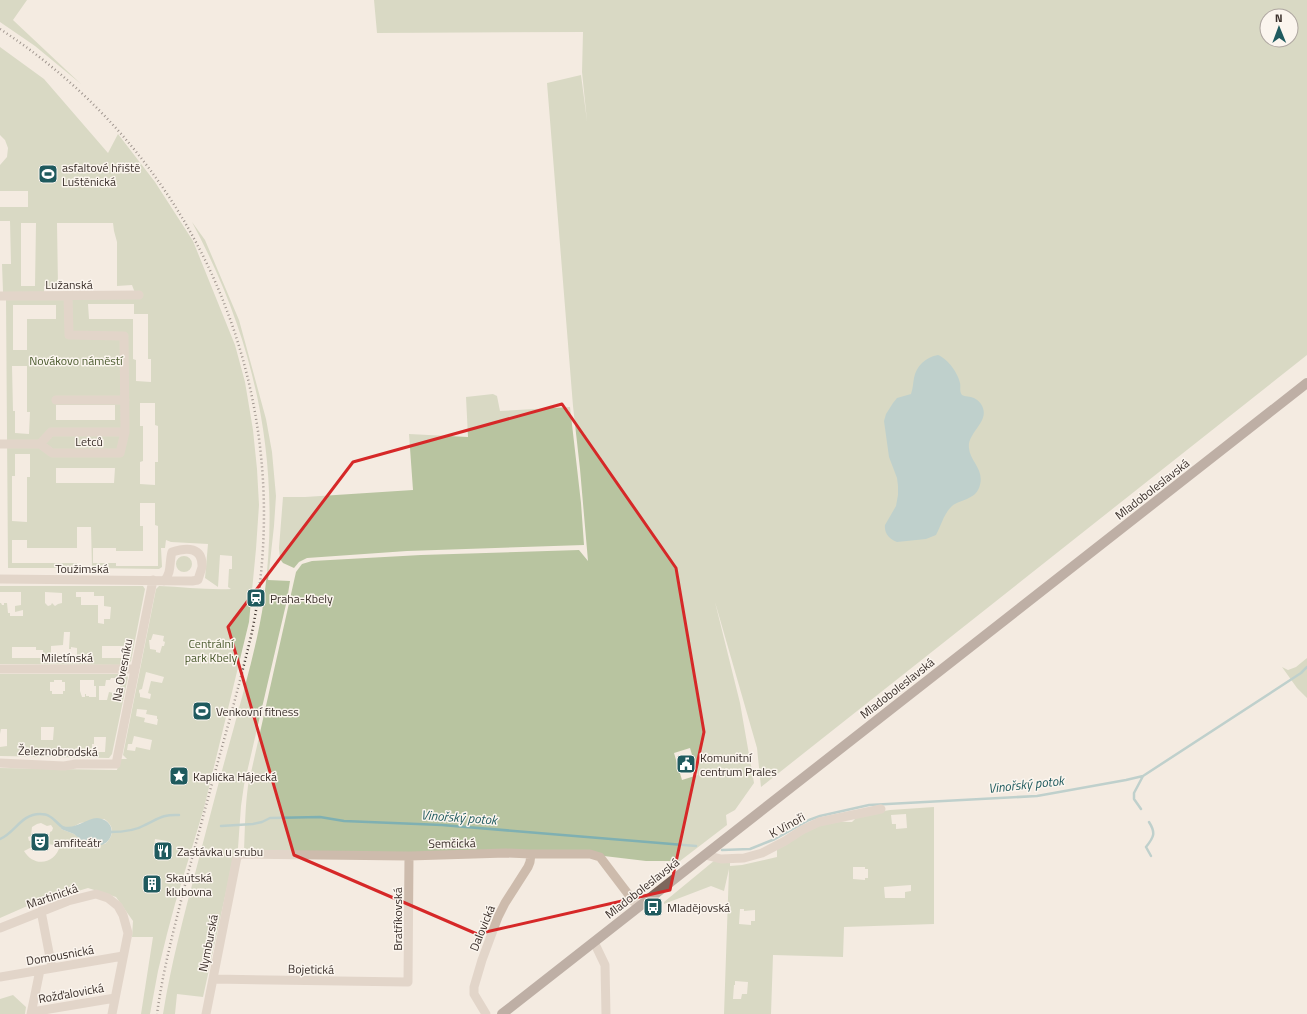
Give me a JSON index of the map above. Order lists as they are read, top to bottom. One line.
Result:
{"streets":{"main road":["Mladoboleslavská"],"street":["Lužanská","Letců","Toužimská","Miletínská","Na Ovesníku","Železnobrodská","K Vinoři","Semčická","Martinická","Bratříkovská","Dalovická","Nymburská","Domousnická","Bojetická","Rožďalovická"]},"crossings":[["Mladoboleslavská","K Vinoři"],["Mladoboleslavská","Semčická"],["Toužimská","Na Ovesníku"],["Miletínská","Na Ovesníku"],["Na Ovesníku","Železnobrodská"],["Semčická","Bratříkovská"],["Semčická","Dalovická"],["Semčická","Nymburská"],["Martinická","Domousnická"],["Martinická","Rožďalovická"],["Bratříkovská","Bojetická"],["Nymburská","Bojetická"]],"water":["Vinořský potok"],"parks":["Novákovo náměstí","Centrální park Kbely"],"places":{"sports":["asfaltové hřiště Luštěnická","Venkovní fitness"],"station":["Praha-Kbely"],"public building":["Komunitní centrum Prales"],"place":["Kaplička Hájecká"],"theatre":["amfiteátr"],"restaurant":["Zastávka u srubu"],"building":["Skautská klubovna"],"bus stop":["Mladějovská"]},"north":"top"}
